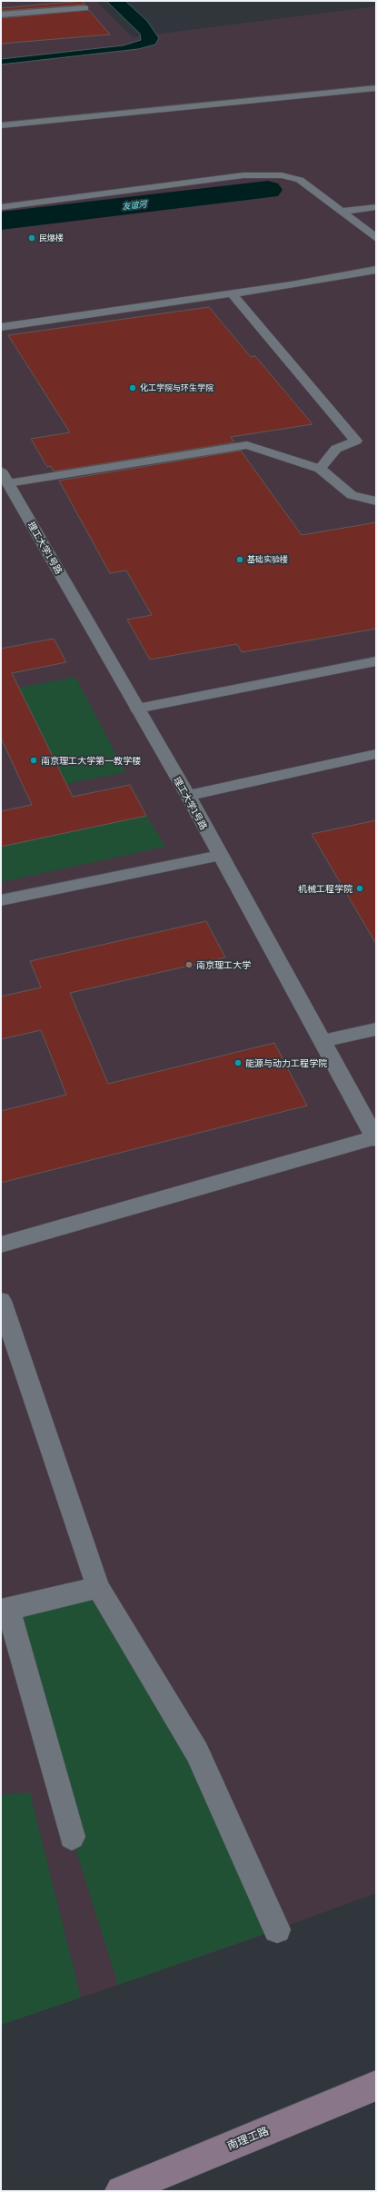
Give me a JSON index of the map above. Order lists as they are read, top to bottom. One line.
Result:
{"streets":{"street":["理工大学1号路","南理工路"]},"water":["友谊河"],"places":["民爆楼","化工学院与环生学院","基础实验楼","南京理工大学第一教学楼","机械工程学院","南京理工大学","能源与动力工程学院"]}
